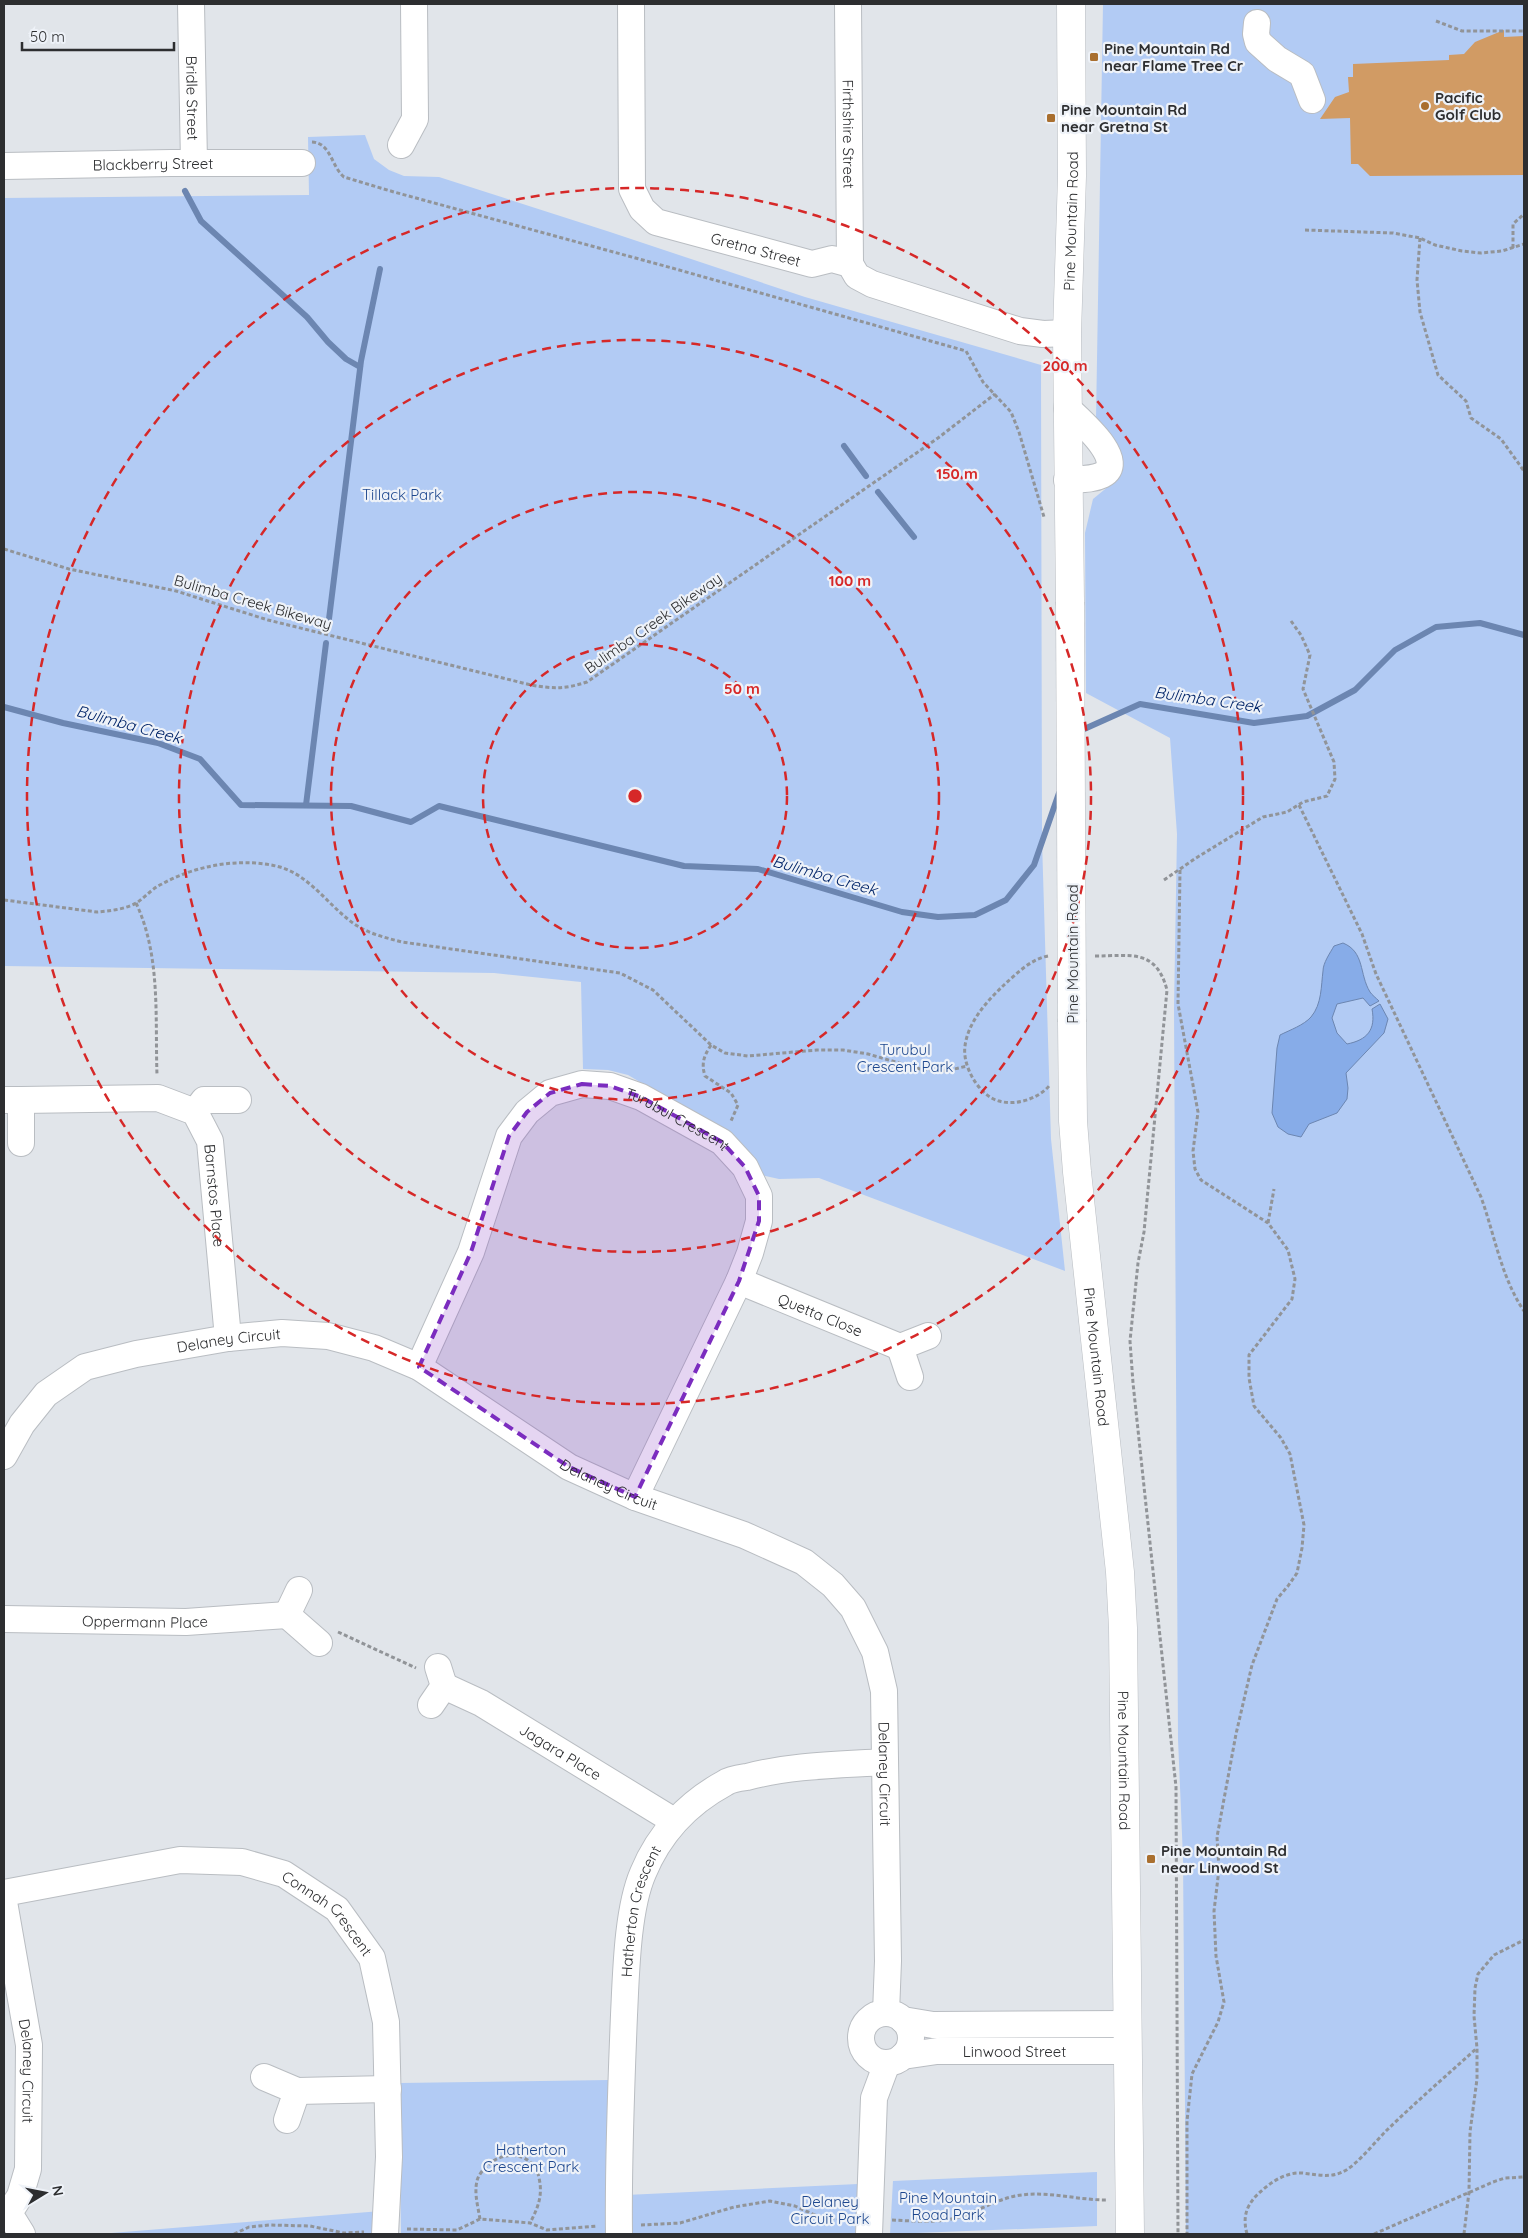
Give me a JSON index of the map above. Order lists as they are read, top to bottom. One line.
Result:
{"streets":{"main road":["Pine Mountain Road"],"street":["Bridle Street","Firthshire Street","Blackberry Street","Gretna Street","Turubul Crescent","Barnstos Place","Quetta Close","Delaney Circuit","Oppermann Place","Jagara Place","Hatherton Crescent","Connah Crescent","Linwood Street"],"path":["Bulimba Creek Bikeway"]},"crossings":[["Bridle Street","Blackberry Street"],["Firthshire Street","Gretna Street"],["Pine Mountain Road","Linwood Street"],["Turubul Crescent","Quetta Close"],["Turubul Crescent","Delaney Circuit"],["Barnstos Place","Delaney Circuit"],["Delaney Circuit","Hatherton Crescent"],["Delaney Circuit","Linwood Street"],["Jagara Place","Hatherton Crescent"]],"water":["Bulimba Creek"],"parks":["Tillack Park","Turubul Crescent Park","Hatherton Crescent Park","Pine Mountain Road Park","Delaney Circuit Park"],"places":{"transit":["Pine Mountain Rd near Flame Tree Cr","Pine Mountain Rd near Gretna St","Pine Mountain Rd near Linwood St"],"other":["Pacific Golf Club"]},"scale_bar":"50 m","north":"right","rings":["200 m","150 m","100 m","50 m"]}
